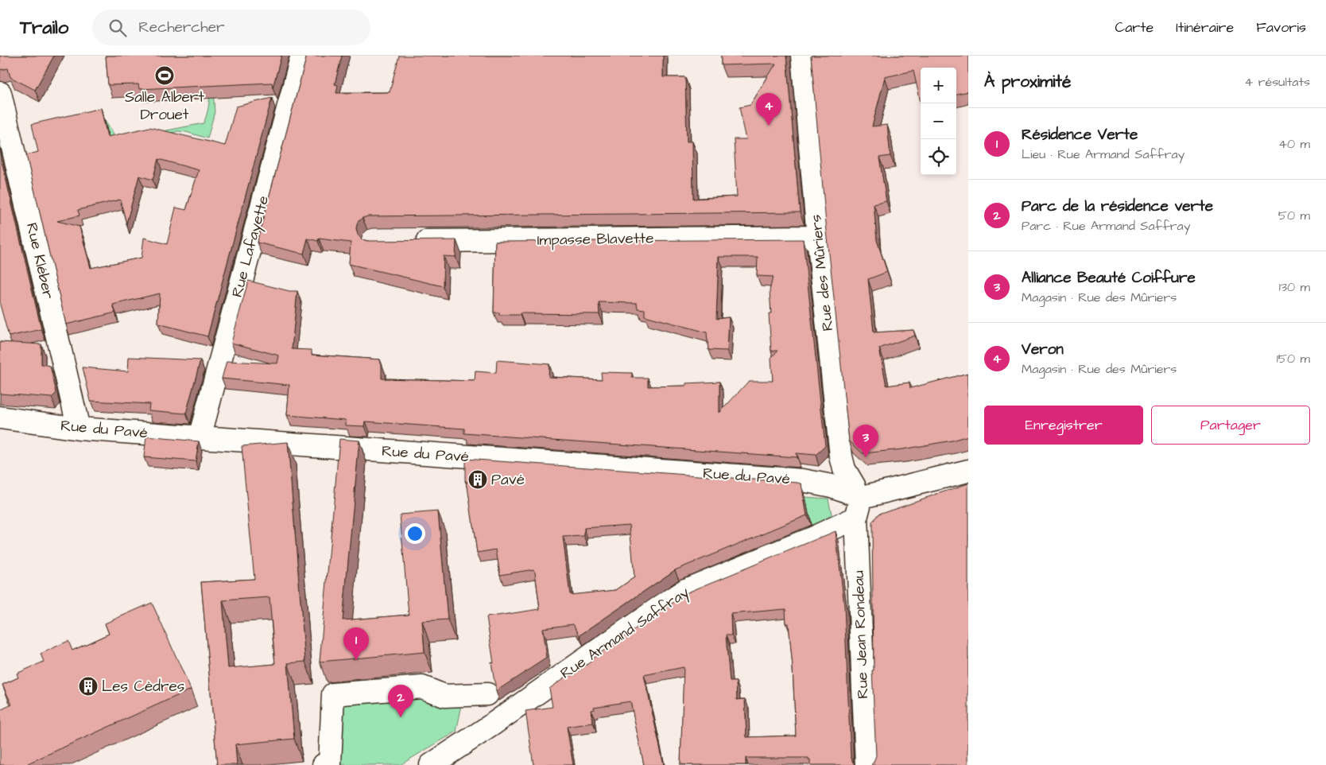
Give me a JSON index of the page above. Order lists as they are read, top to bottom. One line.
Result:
{"streets":{"street":["Impasse Blavette","Rue Lafayette","Rue Kléber","Rue des Mûriers","Rue du Pavé","Rue Armand Saffray","Rue Jean Rondeau"]},"crossings":[["Impasse Blavette","Rue des Mûriers"],["Rue Lafayette","Rue du Pavé"],["Rue Kléber","Rue du Pavé"],["Rue des Mûriers","Rue du Pavé"],["Rue des Mûriers","Rue Armand Saffray"],["Rue des Mûriers","Rue Jean Rondeau"],["Rue du Pavé","Rue Armand Saffray"],["Rue du Pavé","Rue Jean Rondeau"],["Rue Armand Saffray","Rue Jean Rondeau"]],"places":{"sports":["Salle Albert Drouet"],"building":["Pavé","Les Cèdres"]},"page":{"header":"Trailo","search":"Rechercher","nav":["Carte","Itinéraire","Favoris"],"heading":["À proximité","4 résultats"],"map_buttons":["+","−"],"pins":["4","3","1","2"],"list":[{"mark":"1","name":"Résidence Verte","note":"Lieu · Rue Armand Saffray","value":"40 m"},{"mark":"2","name":"Parc de la résidence verte","note":"Parc · Rue Armand Saffray","value":"50 m"},{"mark":"3","name":"Alliance Beauté Coiffure","note":"Magasin · Rue des Mûriers","value":"130 m"},{"mark":"4","name":"Veron","note":"Magasin · Rue des Mûriers","value":"150 m"}],"buttons":["Enregistrer","Partager"]}}
